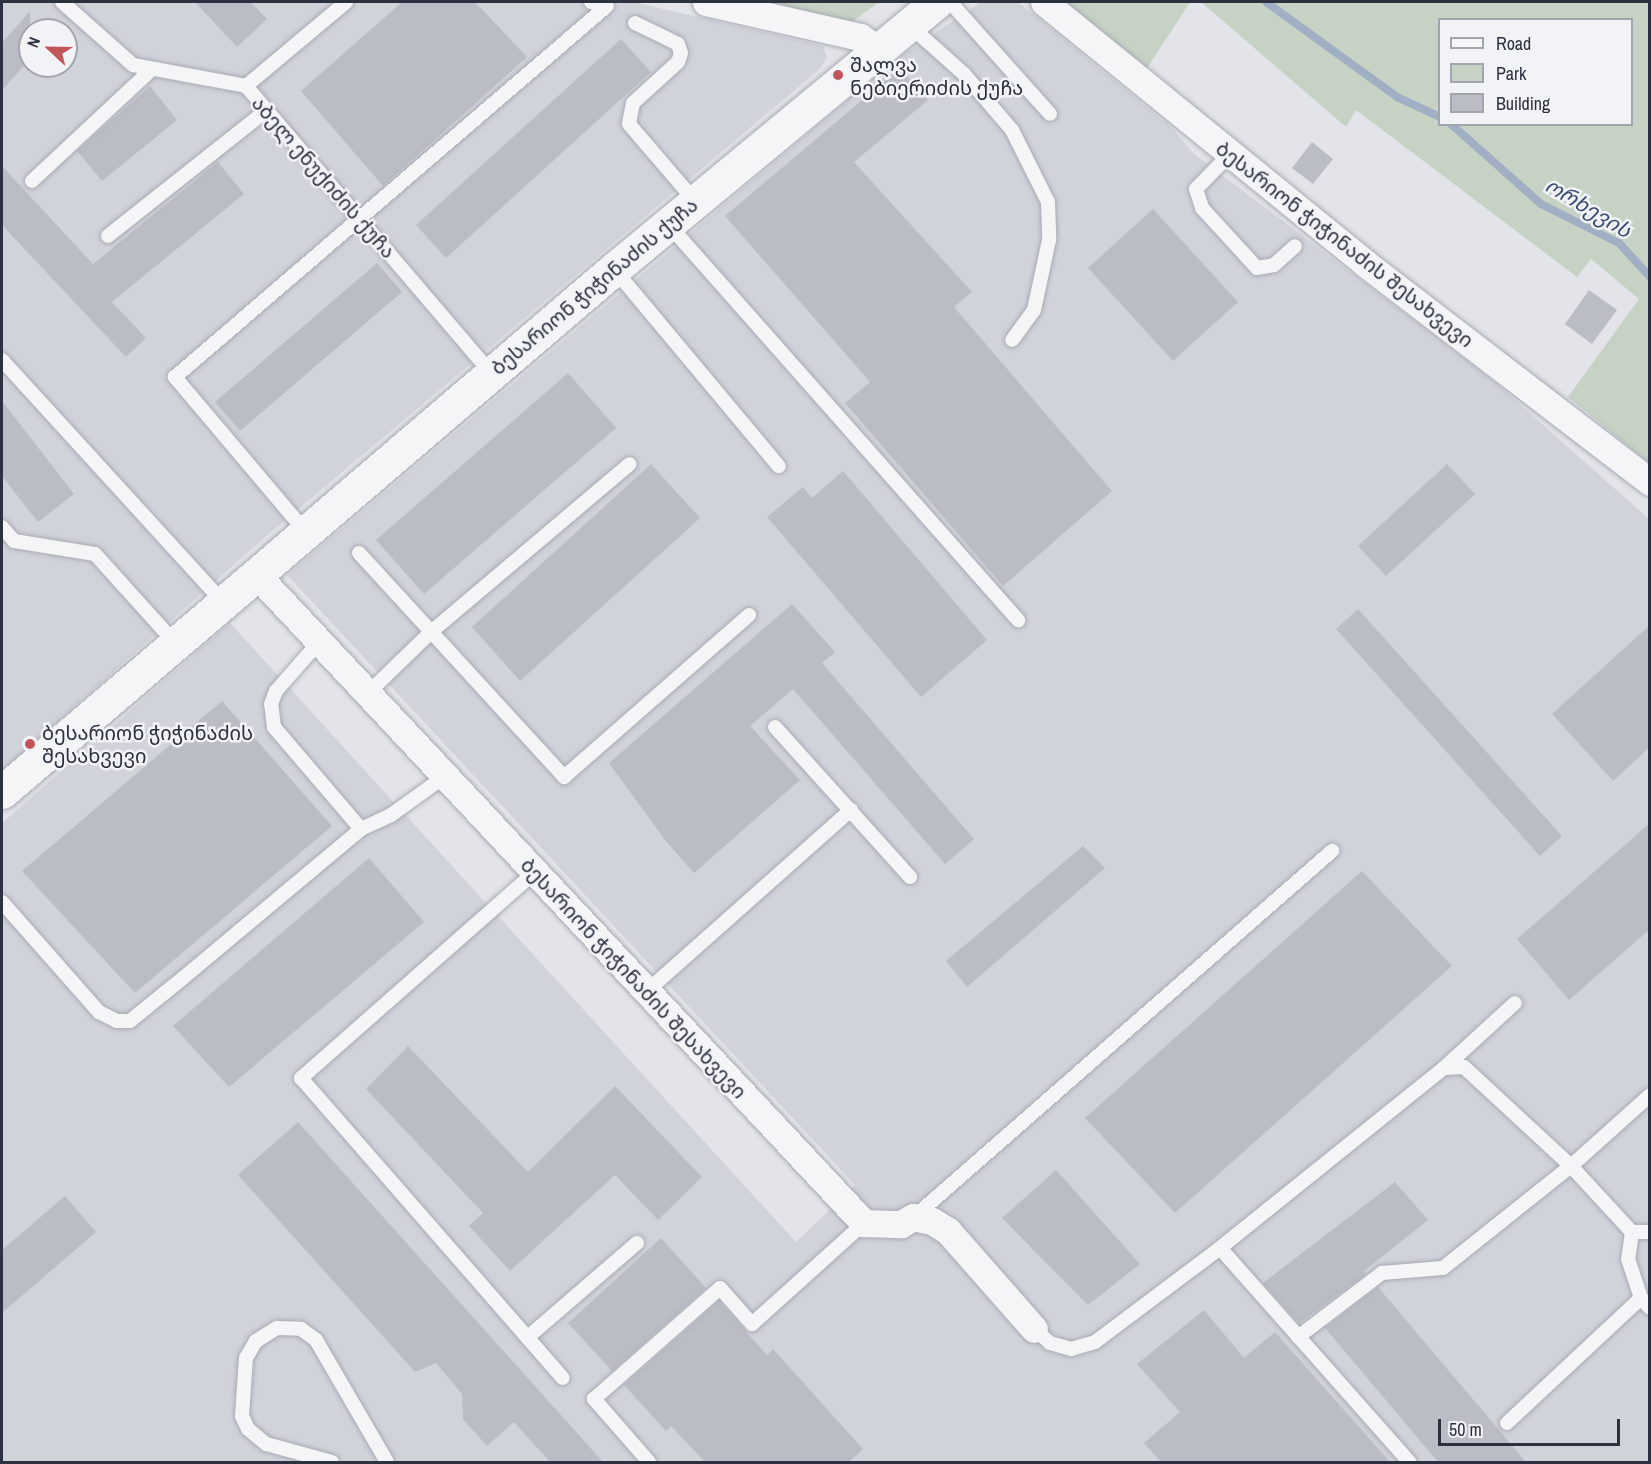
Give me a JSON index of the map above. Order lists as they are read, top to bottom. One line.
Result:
{"streets":{"street":["ბესარიონ ჭიჭინაძის შესახვევი","ბესარიონ ჭიჭინაძის ქუჩა"],"lane":["აბელ ენუქიძის ქუჩა"]},"crossings":[["აბელ ენუქიძის ქუჩა","ბესარიონ ჭიჭინაძის ქუჩა"],["ბესარიონ ჭიჭინაძის შესახვევი","ბესარიონ ჭიჭინაძის ქუჩა"]],"water":["ორხევის"],"places":["შალვა ნებიერიძის ქუჩა","ბესარიონ ჭიჭინაძის შესახვევი"],"legend":["Road","Park","Building"],"scale_bar":"50 m","north":"left"}
